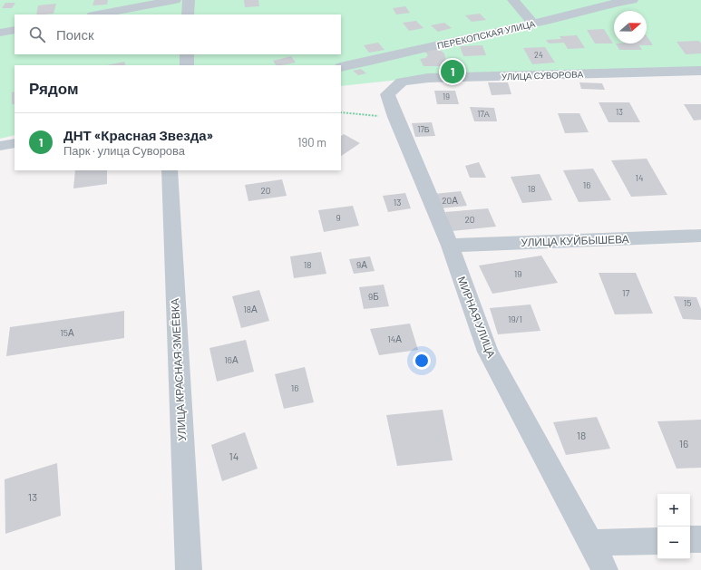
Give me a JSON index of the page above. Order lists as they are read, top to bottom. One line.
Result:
{"streets":{"street":["ПЕРЕКОПСКАЯ УЛИЦА","УЛИЦА СУВОРОВА","УЛИЦА КУЙБЫШЕВА","МИРНАЯ УЛИЦА","УЛИЦА КРАСНАЯ ЗМЕЁВКА"]},"crossings":[["УЛИЦА СУВОРОВА","МИРНАЯ УЛИЦА"],["УЛИЦА КУЙБЫШЕВА","МИРНАЯ УЛИЦА"]],"house_numbers":["24","19","13","17А","17Б","14","16","18","20","20А","13","9","20","18","9А","19","17","9Б","15","18А","19/1","15А","14А","16А","16","18","16","14","13"],"north":"right","page":{"search":"Поиск","pins":"1","heading":"Рядом","list":[{"mark":"1","name":"ДНТ «Красная Звезда»","note":"Парк · улица Суворова","value":"190 m"}],"map_buttons":["+","−"]}}
